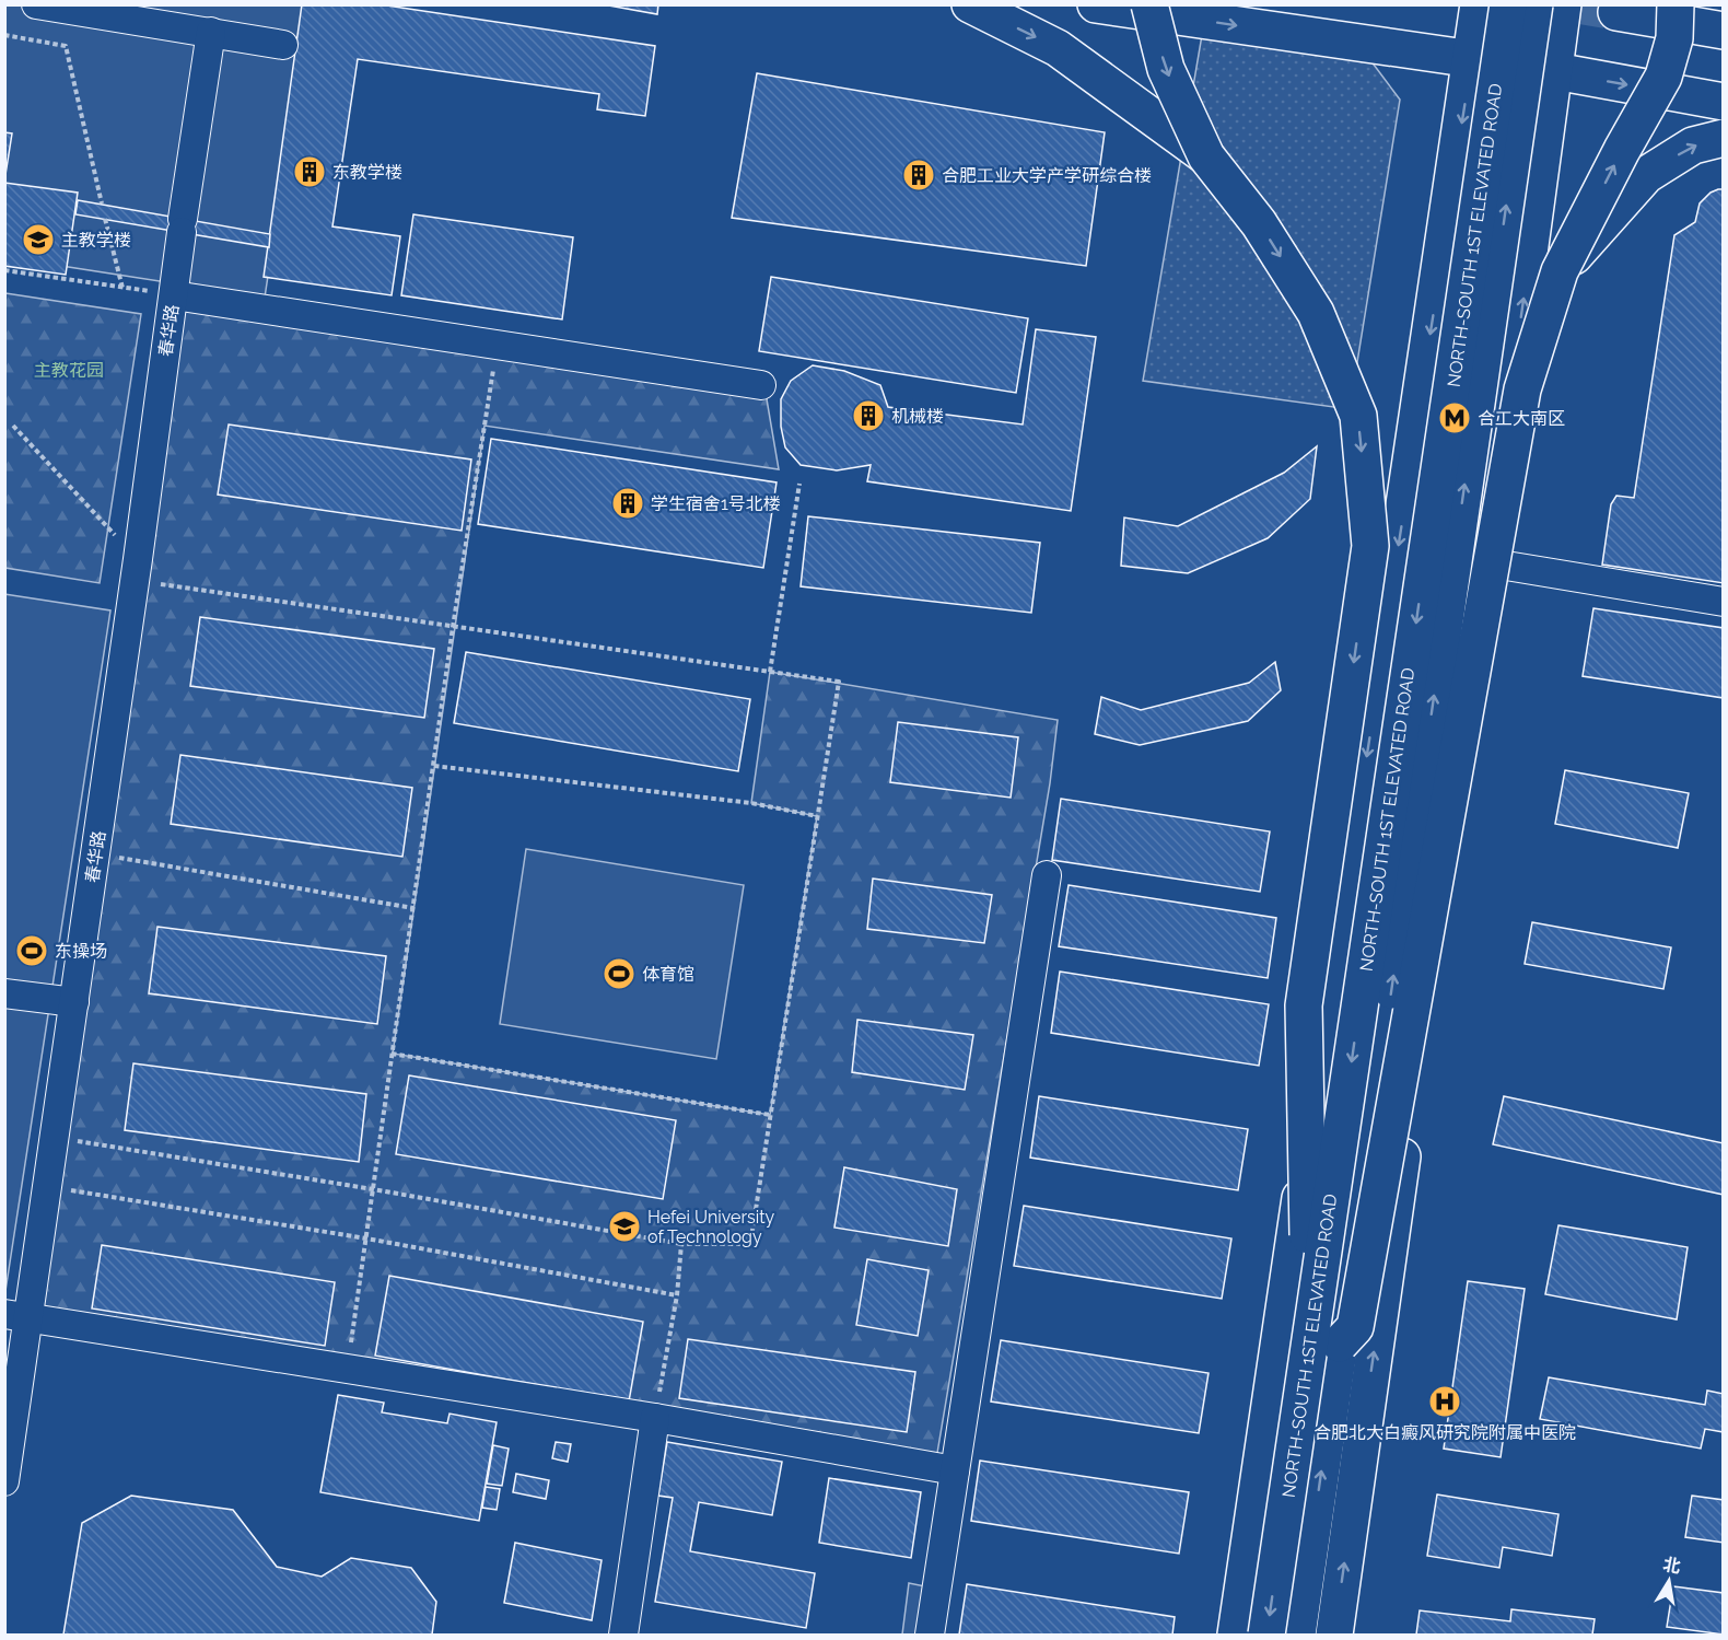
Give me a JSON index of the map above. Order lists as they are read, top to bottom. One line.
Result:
{"streets":{"main road":["NORTH-SOUTH 1ST ELEVATED ROAD"],"street":["春华路"]},"parks":["主教花园"],"places":{"building":["东教学楼","合肥工业大学产学研综合楼","机械楼","学生宿舍1号北楼"],"school or university":["主教学楼","Hefei University of Technology"],"metro station":["合工大南区"],"sports":["东操场","体育馆"],"hospital":["合肥北大白癜风研究院附属中医院"]},"north":"top"}
